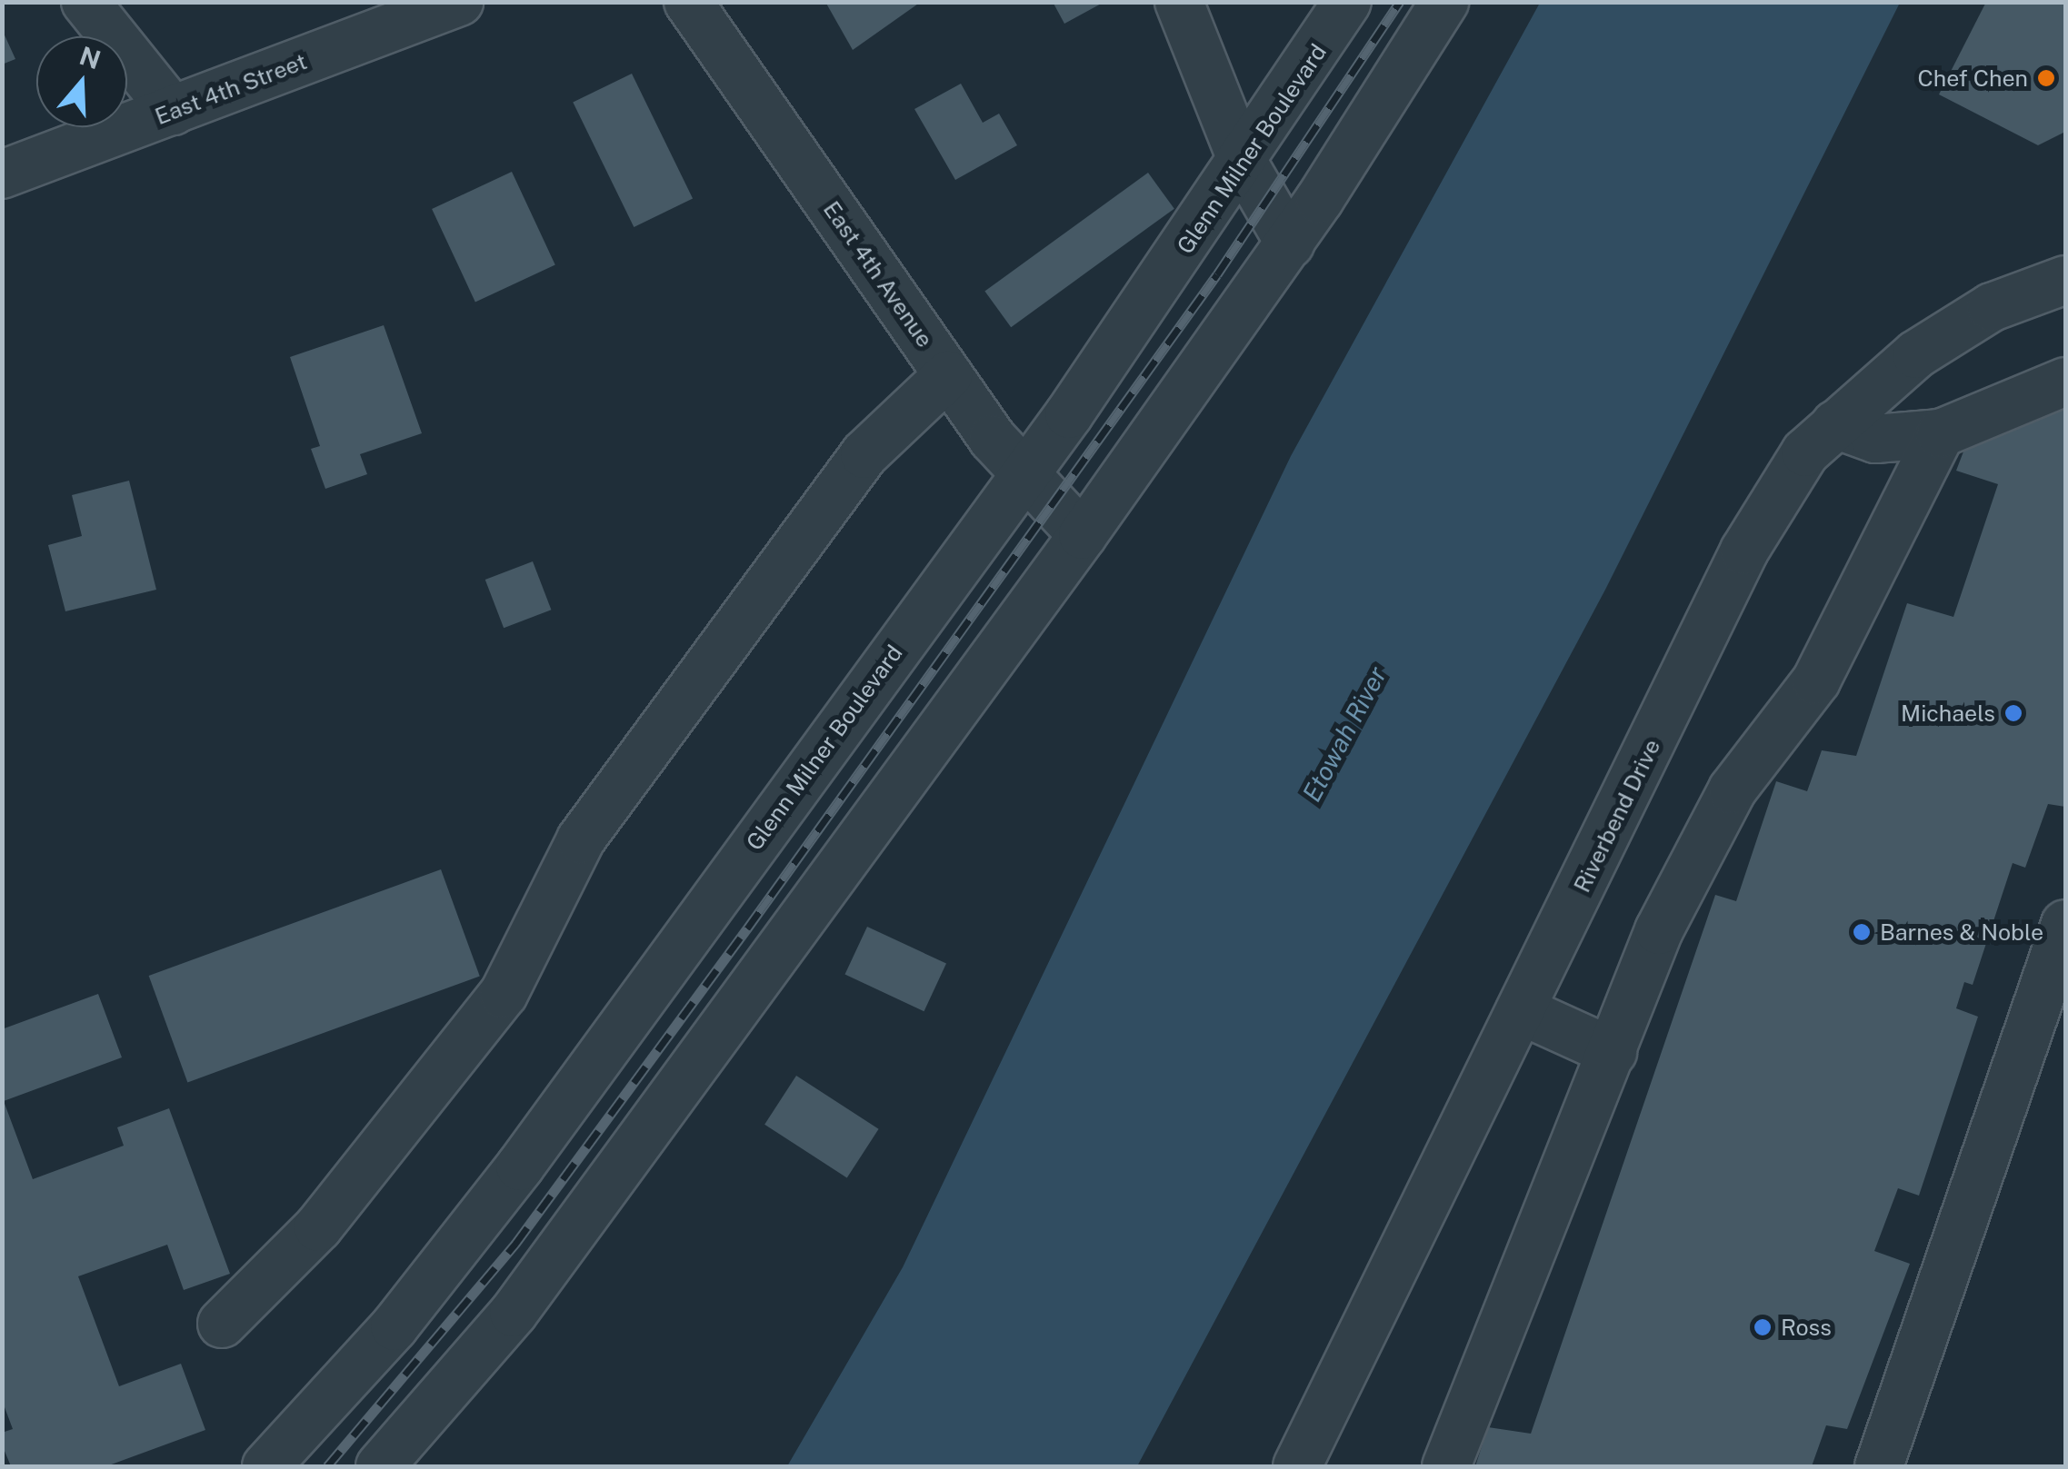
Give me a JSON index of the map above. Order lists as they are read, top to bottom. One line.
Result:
{"streets":{"street":["East 4th Street","Glenn Milner Boulevard","East 4th Avenue","Riverbend Drive"]},"crossings":[["Glenn Milner Boulevard","East 4th Avenue"]],"water":["Etowah River"],"places":["Chef Chen","Michaels","Barnes & Noble","Ross"],"north":"top"}
